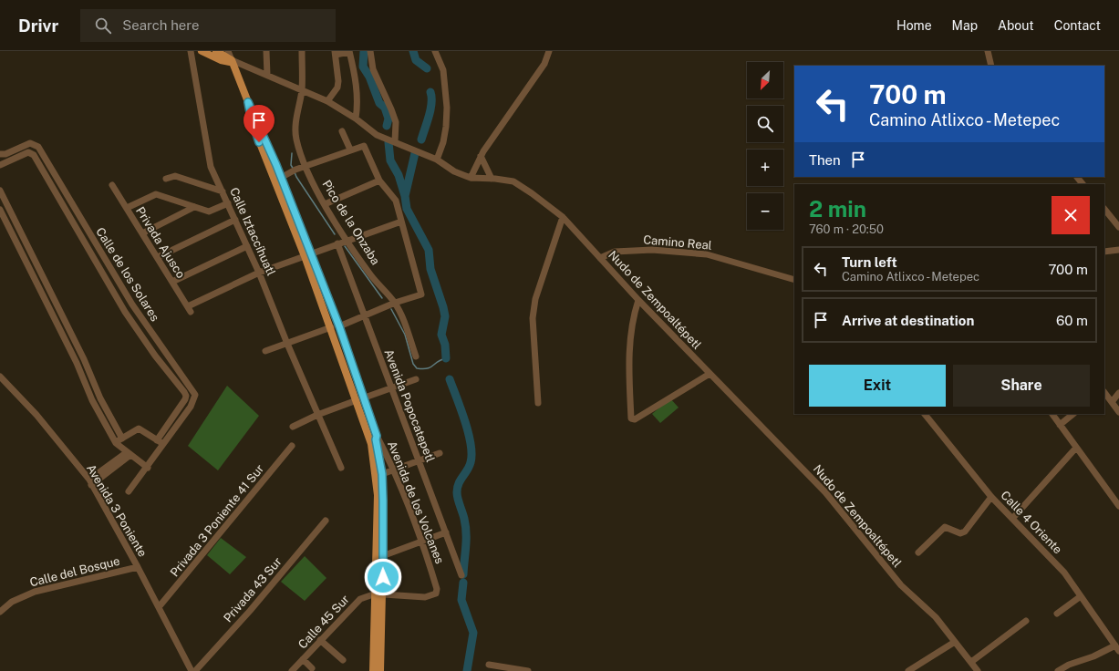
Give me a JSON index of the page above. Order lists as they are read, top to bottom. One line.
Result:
{"streets":{"street":["Pico de la Onzaba","Calle Iztaccíhuatl","Privada Ajusco","Camino Real","Calle de los Solares","Nudo de Zempoaltépetl","Avenida Popocatepetl","Avenida de los Volcanes","Avenida 3 Poniente","Privada 3 Poniente 41 Sur","Calle 4 Oriente","Calle del Bosque","Privada 43 Sur","Calle 45 Sur"]},"crossings":[["Pico de la Onzaba","Nudo de Zempoaltépetl"],["Calle Iztaccíhuatl","Privada Ajusco"],["Camino Real","Nudo de Zempoaltépetl"],["Avenida 3 Poniente","Privada 3 Poniente 41 Sur"],["Avenida 3 Poniente","Calle del Bosque"]],"north":"bottom left","page":{"header":"Drivr","search":"Search here","nav":["Home","Map","About","Contact"],"map_buttons":["+","−"],"turn":["700 m","Camino Atlixco - Metepec"],"then":"Then","heading":["2 min","760 m · 20:50"],"list":[{"name":"Turn left","note":"Camino Atlixco - Metepec","value":"700 m"},{"name":"Arrive at destination","value":"60 m"}],"buttons":["Exit","Share"]}}
